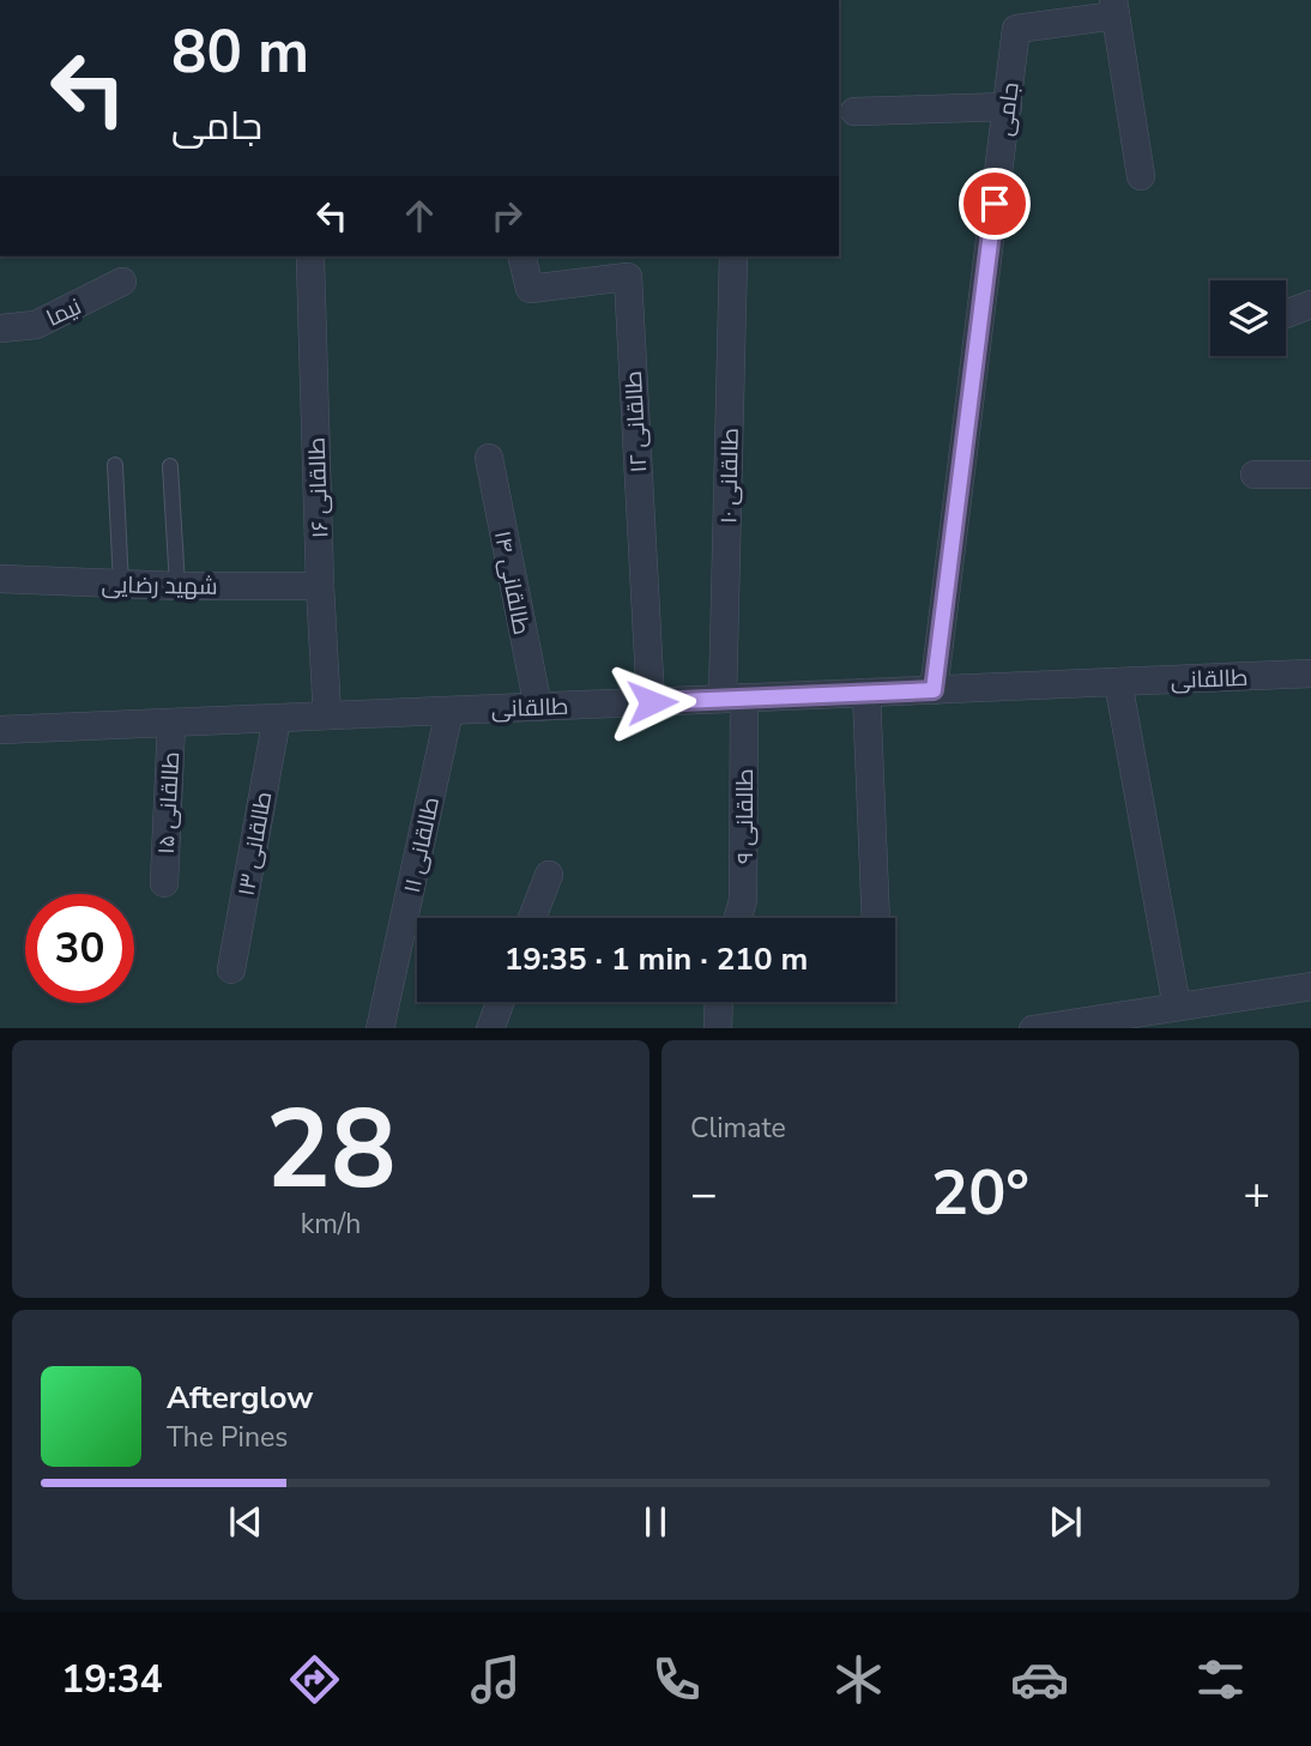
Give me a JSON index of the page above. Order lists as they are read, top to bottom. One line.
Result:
{"streets":{"street":["جامی","نیما","طالقانی ۱۲","طالقانی ۱۰","طالقانی ۱۶","طالقانی ۱۴","شهید رضایی","طالقانی","طالقانی ۱۵","طالقانی ۹","طالقانی ۱۳","طالقانی ۱۱"]},"crossings":[["جامی","طالقانی"],["طالقانی ۱۲","طالقانی"],["طالقانی ۱۰","طالقانی"],["طالقانی ۱۰","طالقانی ۹"],["طالقانی ۱۶","شهید رضایی"],["طالقانی ۱۶","طالقانی"],["طالقانی ۱۴","طالقانی"],["طالقانی","طالقانی ۱۵"],["طالقانی","طالقانی ۹"],["طالقانی","طالقانی ۱۳"],["طالقانی","طالقانی ۱۱"]],"page":{"turn":["80 m","جامی"],"limit":"30","trip":"19:35 · 1 min · 210 m","tile":[["28","km/h"],"Climate"],"heat":["−","20°","+"],"song":["Afterglow","The Pines"],"tabs":"19:34"}}
